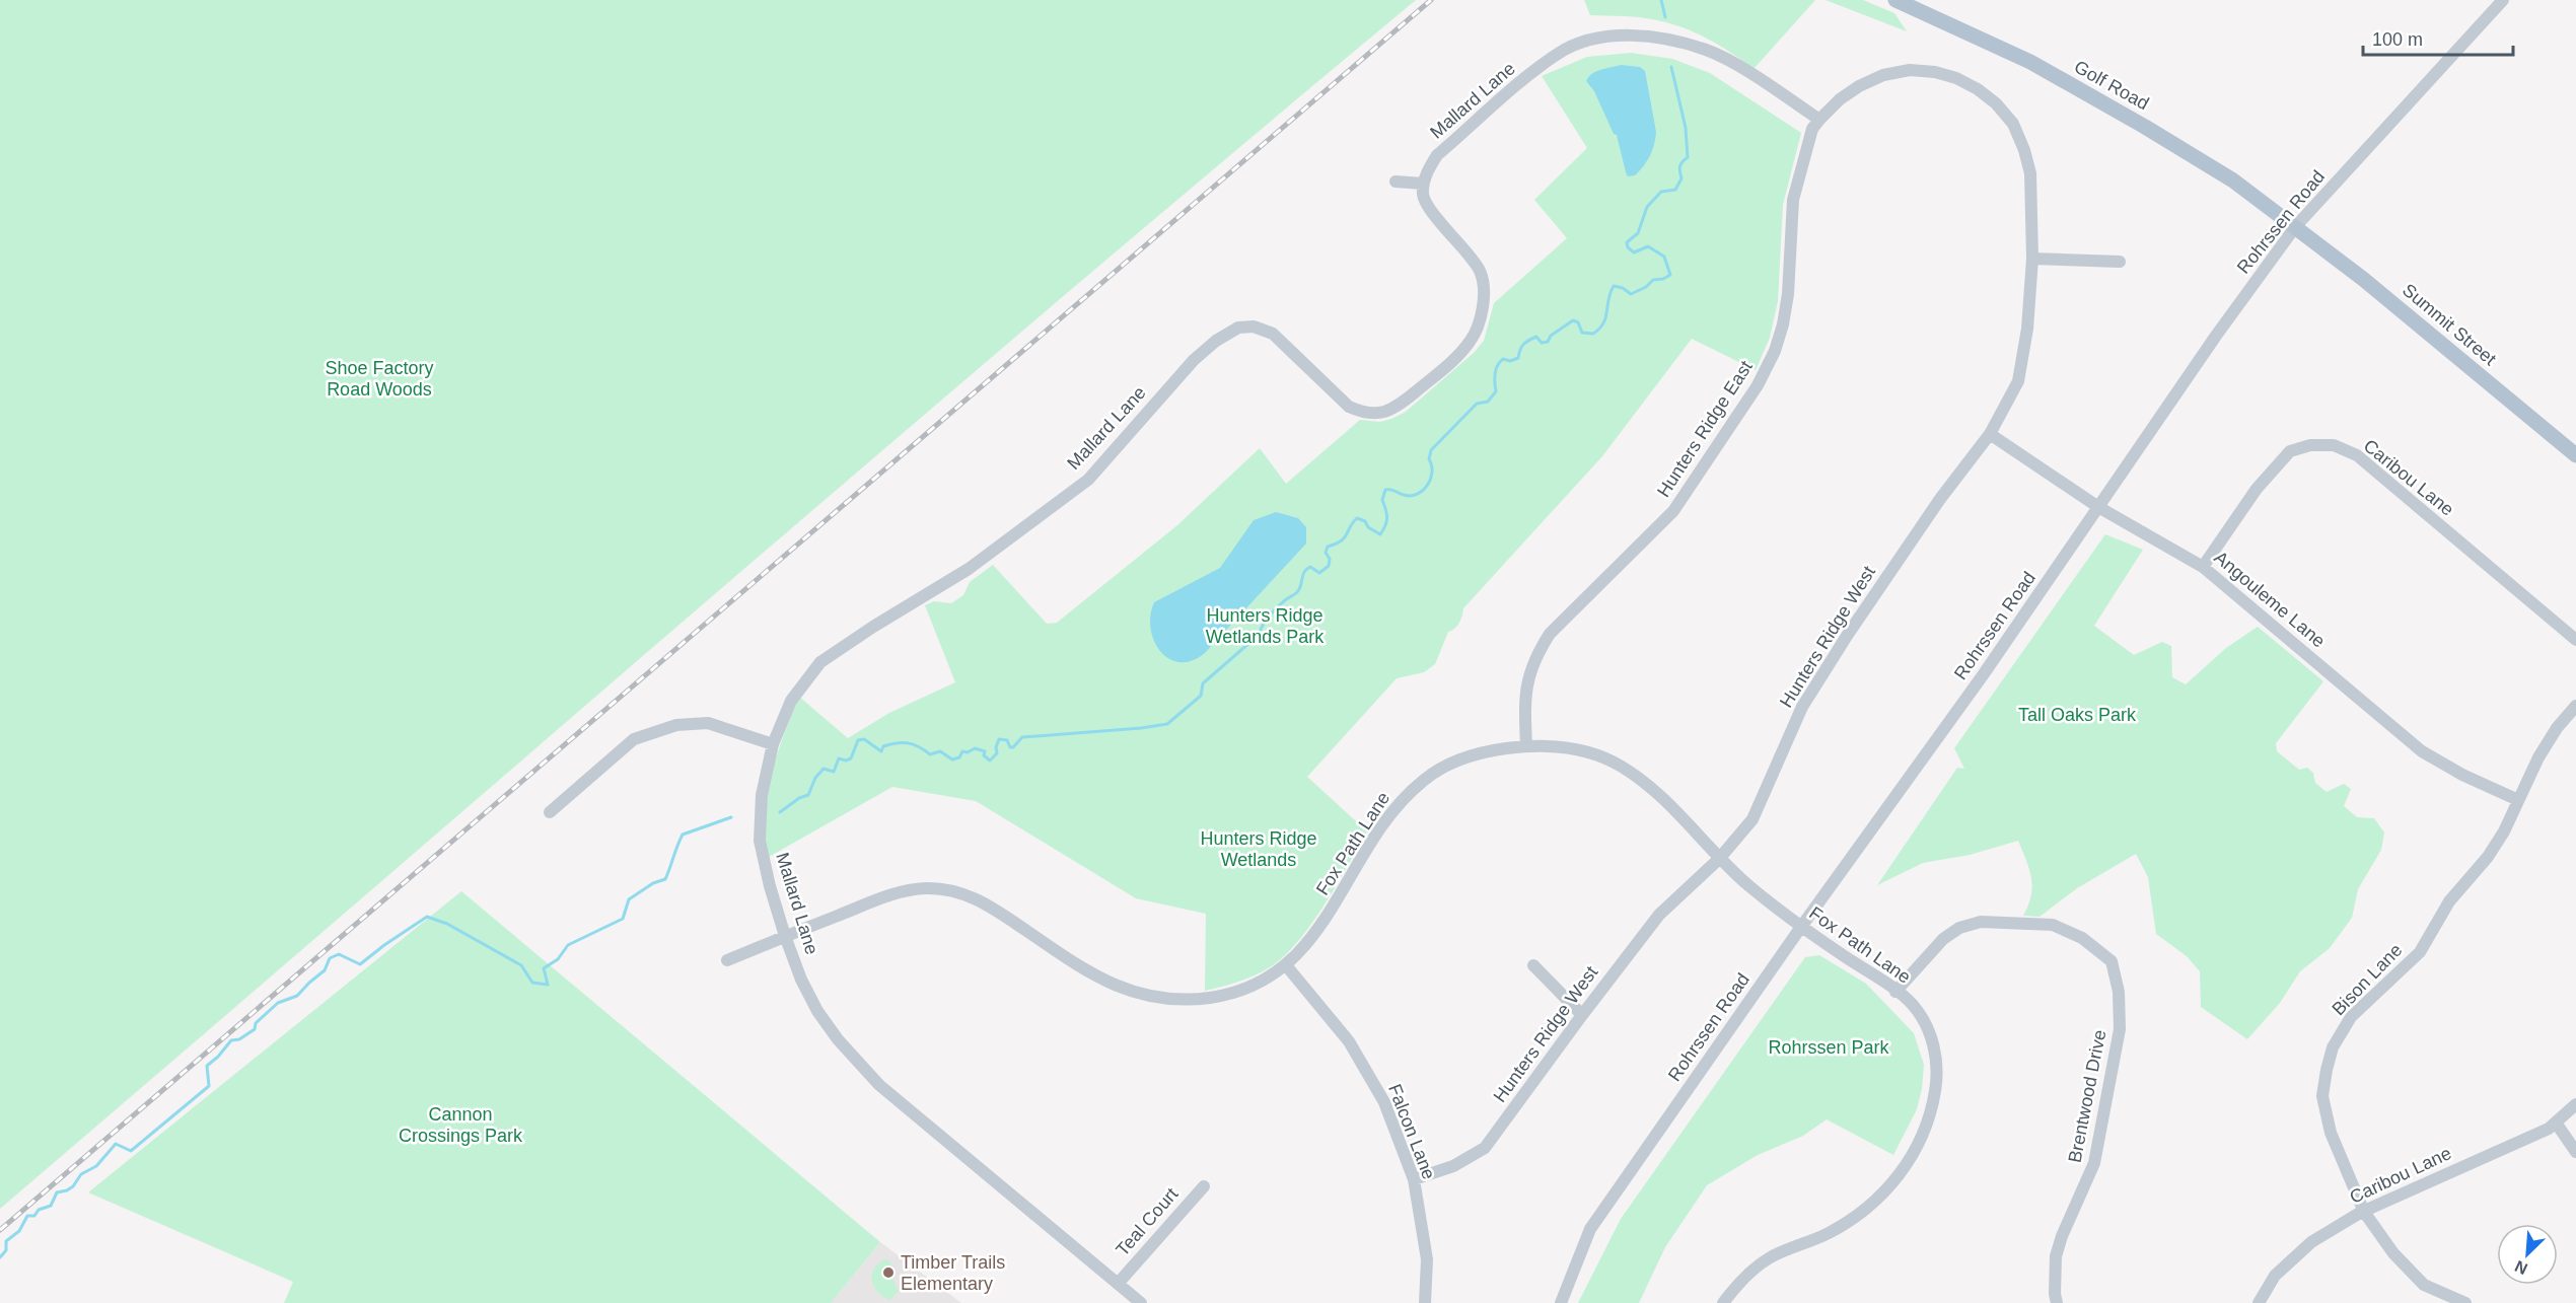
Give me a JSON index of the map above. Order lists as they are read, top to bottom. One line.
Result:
{"streets":{"main road":["Golf Road","Summit Street"],"street":["Mallard Lane","Rohrssen Road","Hunters Ridge East","Caribou Lane","Angouleme Lane","Hunters Ridge West","Fox Path Lane","Bison Lane","Brentwood Drive","Falcon Lane","Teal Court"]},"crossings":[["Golf Road","Rohrssen Road"],["Golf Road","Summit Street"],["Mallard Lane","Hunters Ridge East"],["Mallard Lane","Fox Path Lane"],["Mallard Lane","Teal Court"],["Rohrssen Road","Summit Street"],["Rohrssen Road","Angouleme Lane"],["Rohrssen Road","Fox Path Lane"],["Hunters Ridge East","Hunters Ridge West"],["Hunters Ridge East","Fox Path Lane"],["Caribou Lane","Angouleme Lane"],["Caribou Lane","Bison Lane"],["Angouleme Lane","Hunters Ridge West"],["Angouleme Lane","Bison Lane"],["Hunters Ridge West","Fox Path Lane"],["Hunters Ridge West","Falcon Lane"],["Fox Path Lane","Brentwood Drive"],["Fox Path Lane","Falcon Lane"]],"parks":["Shoe Factory Road Woods","Hunters Ridge Wetlands Park","Tall Oaks Park","Hunters Ridge Wetlands","Rohrssen Park","Cannon Crossings Park"],"places":["Timber Trails Elementary"],"scale_bar":"100 m","north":"bottom left"}
